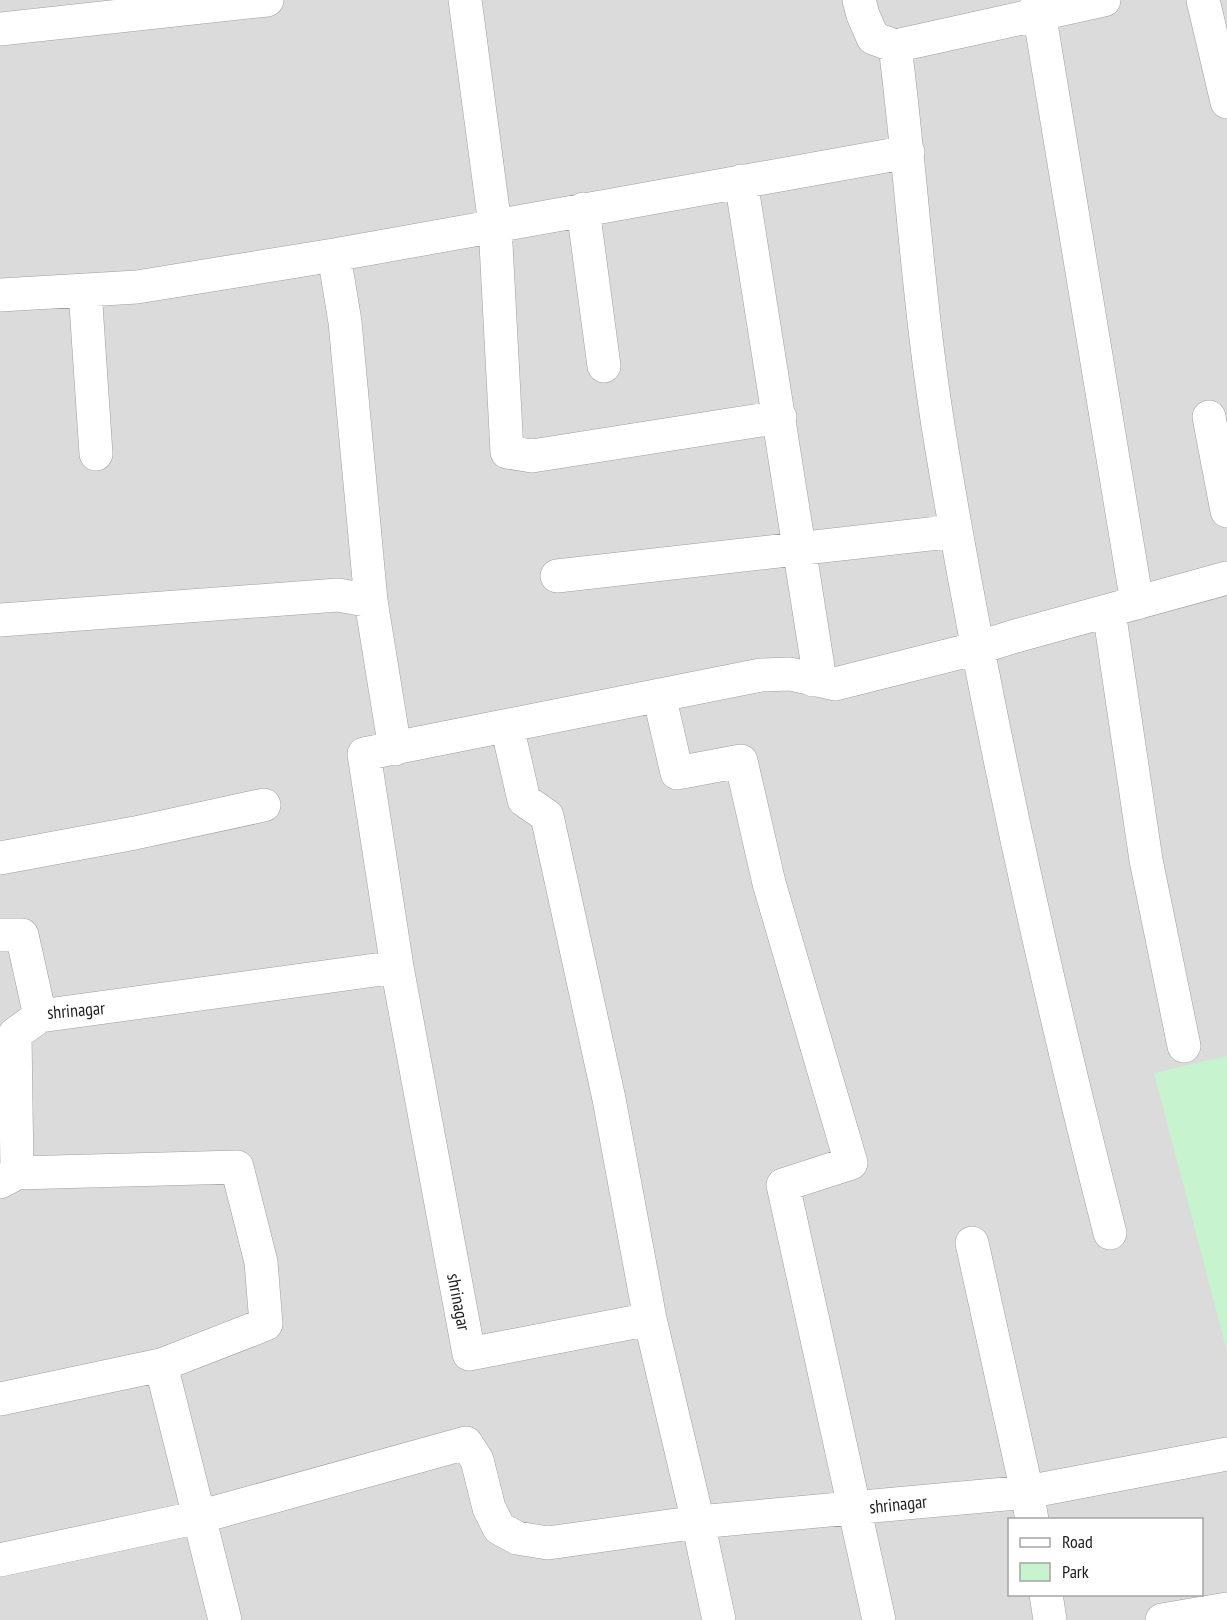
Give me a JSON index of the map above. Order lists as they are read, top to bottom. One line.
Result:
{"streets":{"street":["shrinagar"]},"legend":["Road","Park"]}
